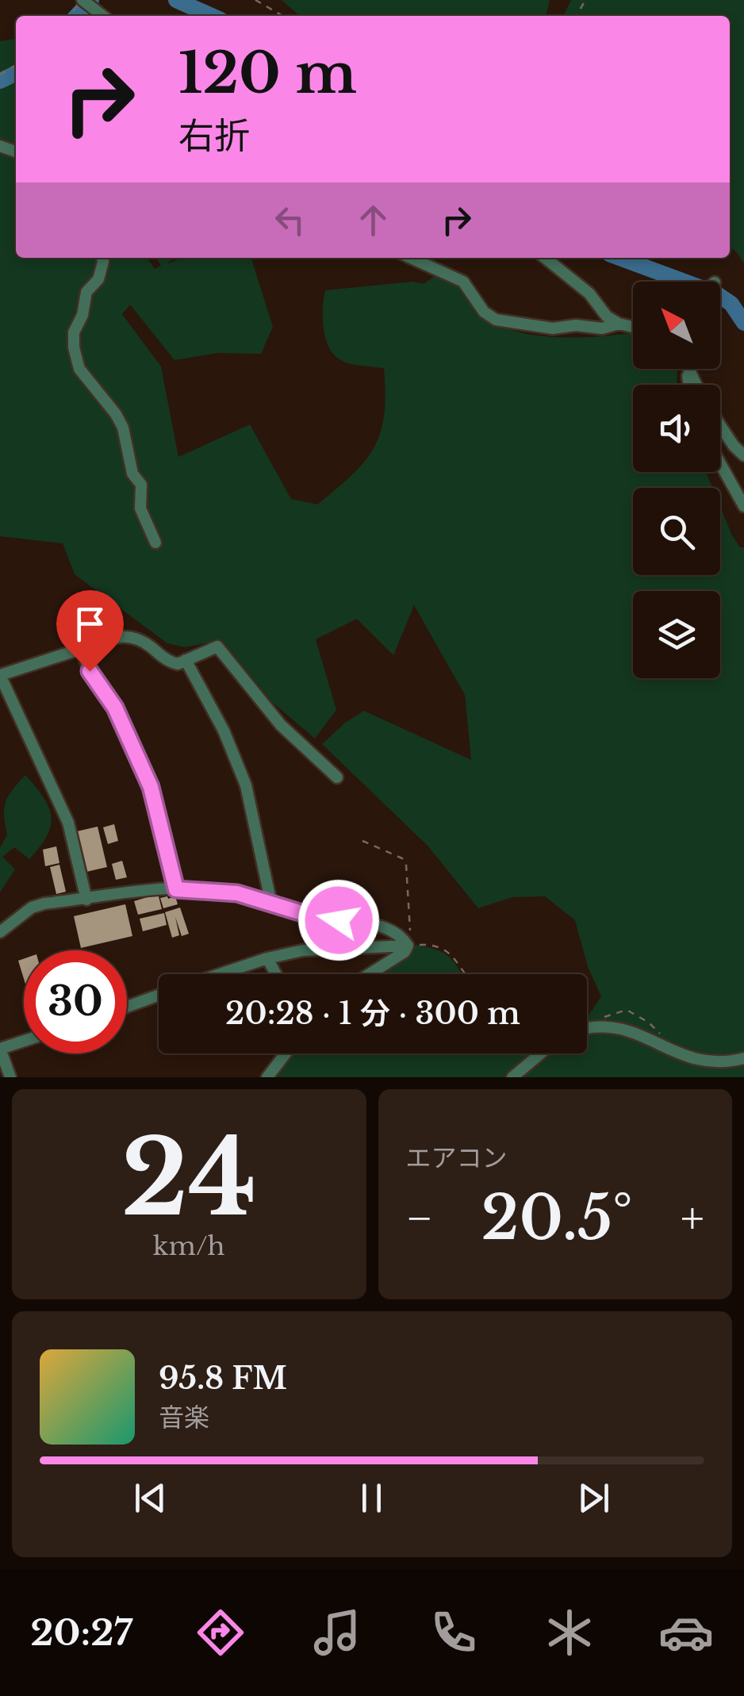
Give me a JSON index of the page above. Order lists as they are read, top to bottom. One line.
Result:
{"north":"top left","page":{"turn":["120 m","右折"],"limit":"30","trip":"20:28 · 1 分 · 300 m","tile":[["24","km/h"],"エアコン"],"heat":["−","20.5°","+"],"song":["95.8 FM","音楽"],"tabs":"20:27"}}
